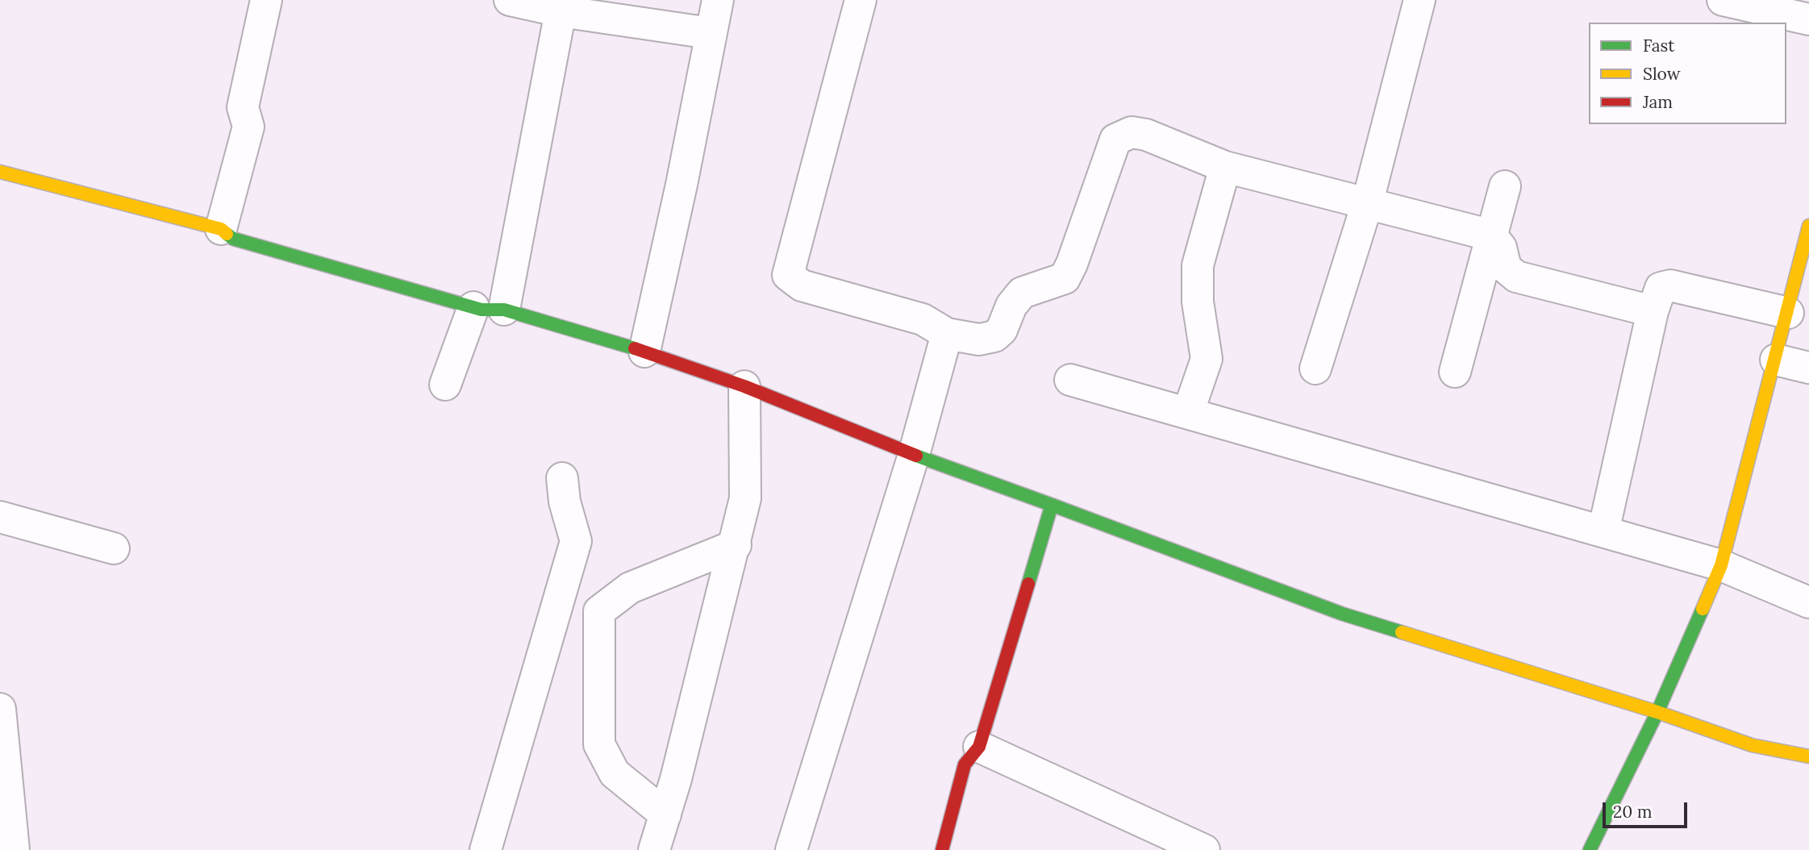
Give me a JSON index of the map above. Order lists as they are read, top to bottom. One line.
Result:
{"legend":["Fast","Slow","Jam"],"scale_bar":"20 m"}
